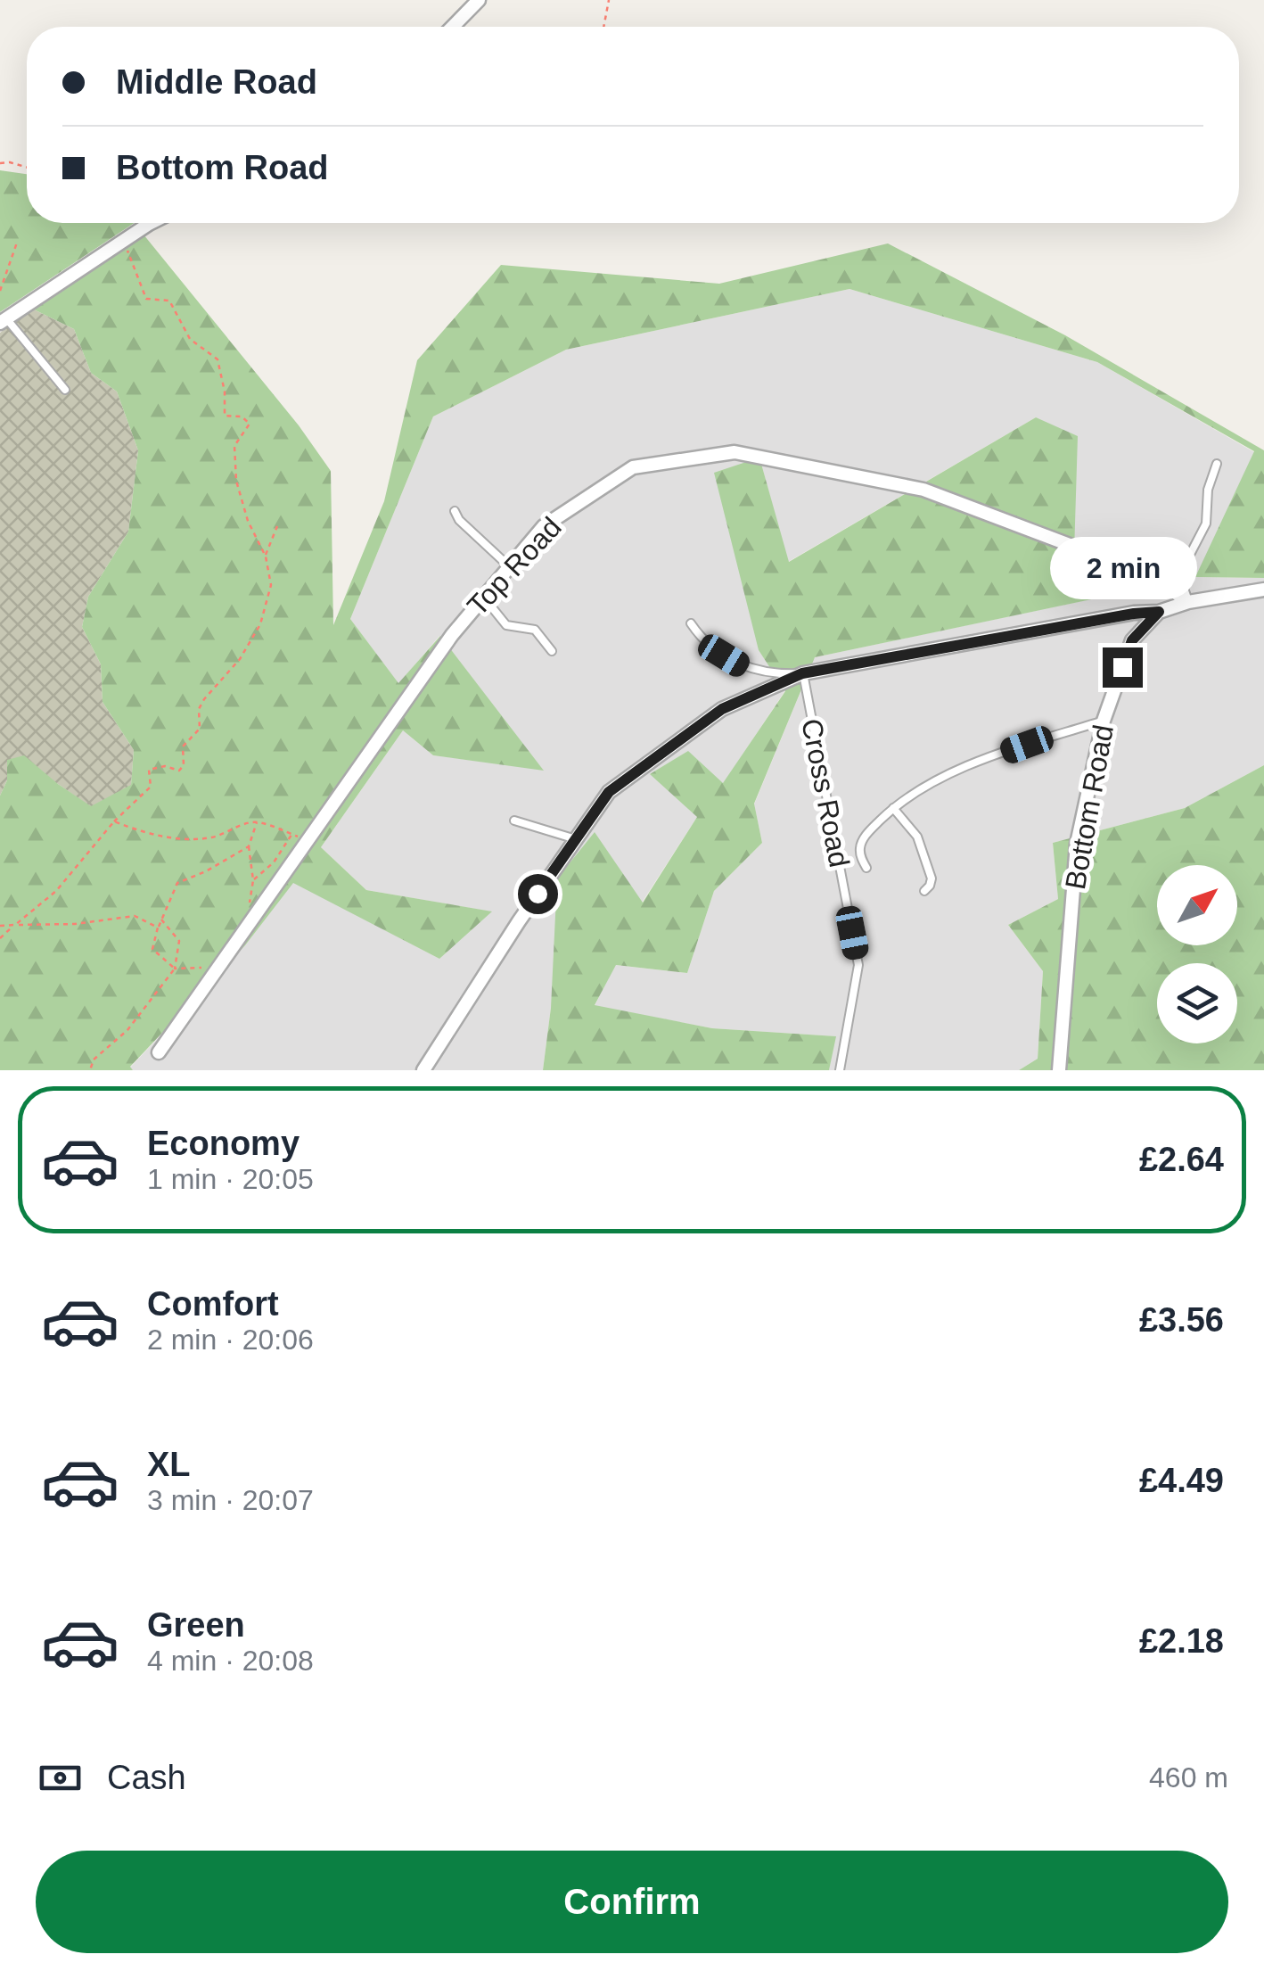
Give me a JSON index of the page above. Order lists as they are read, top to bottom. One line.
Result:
{"streets":{"street":["Top Road","Bottom Road"],"lane":["Cross Road"]},"north":"top right","page":{"banner":["Middle Road","Bottom Road"],"bubble":"2 min","list":[{"name":"Economy","note":"1 min · 20:05","value":"£2.64"},{"name":"Comfort","note":"2 min · 20:06","value":"£3.56"},{"name":"XL","note":"3 min · 20:07","value":"£4.49"},{"name":"Green","note":"4 min · 20:08","value":"£2.18"}],"pay":["Cash","460 m"],"buttons":"Confirm"}}
